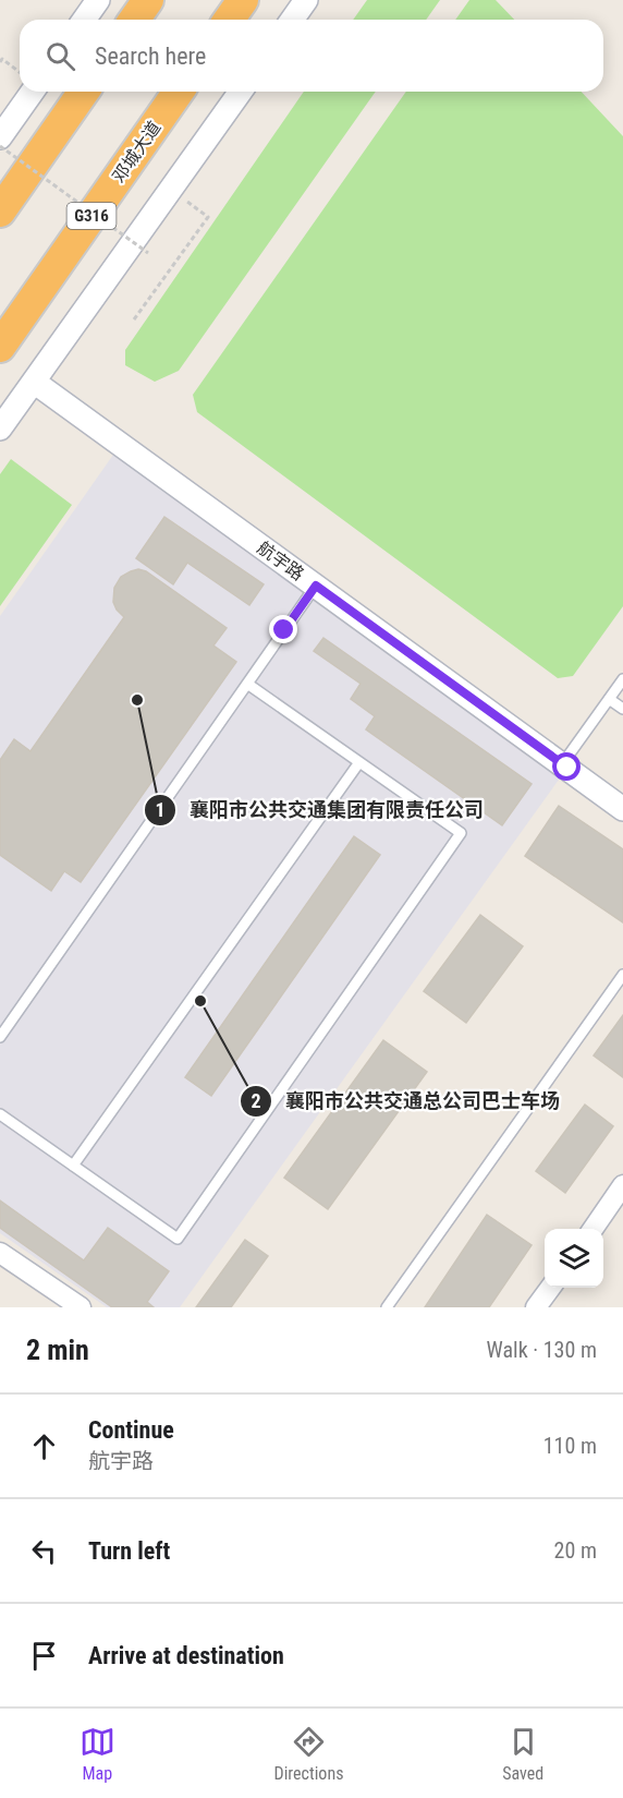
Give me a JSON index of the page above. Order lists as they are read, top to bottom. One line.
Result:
{"streets":{"highway":["邓城大道","G316"],"street":["航宇路"]},"places":["襄阳市公共交通集团有限责任公司","襄阳市公共交通总公司巴士车场"],"page":{"search":"Search here","heading":["2 min","Walk · 130 m"],"list":[["Continue","航宇路","110 m"],["Turn left","20 m"],"Arrive at destination"],"nav":["Map","Directions","Saved"]}}
